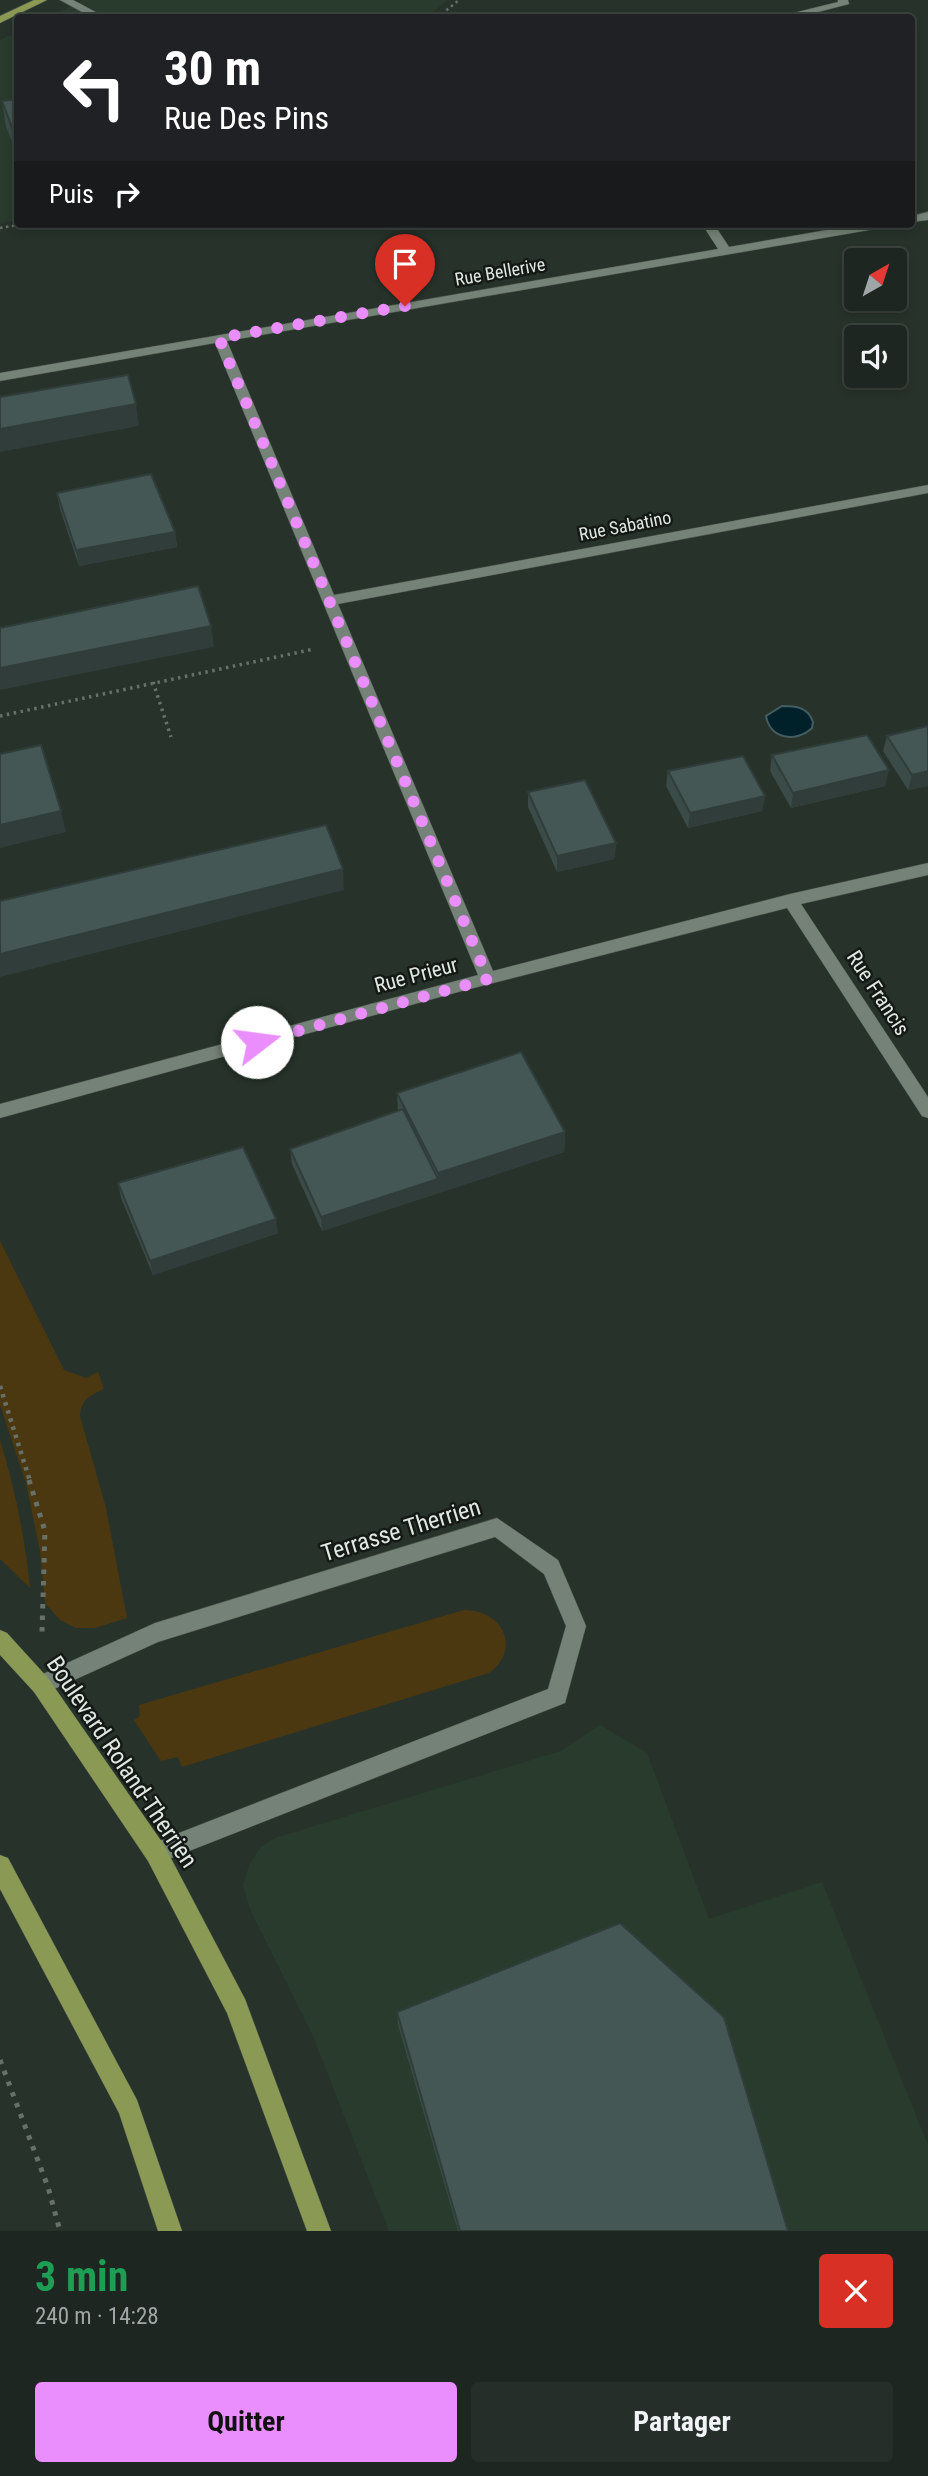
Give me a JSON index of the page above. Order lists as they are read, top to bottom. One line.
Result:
{"streets":{"main road":["Boulevard Roland-Therrien"],"street":["Rue Bellerive","Rue Sabatino","Rue Prieur","Rue Francis","Terrasse Therrien"]},"crossings":[["Rue Prieur","Rue Francis"],["Terrasse Therrien","Boulevard Roland-Therrien"]],"north":"top right","page":{"turn":["30 m","Rue Des Pins"],"then":"Puis","heading":["3 min","240 m · 14:28"],"buttons":["Quitter","Partager"]}}
